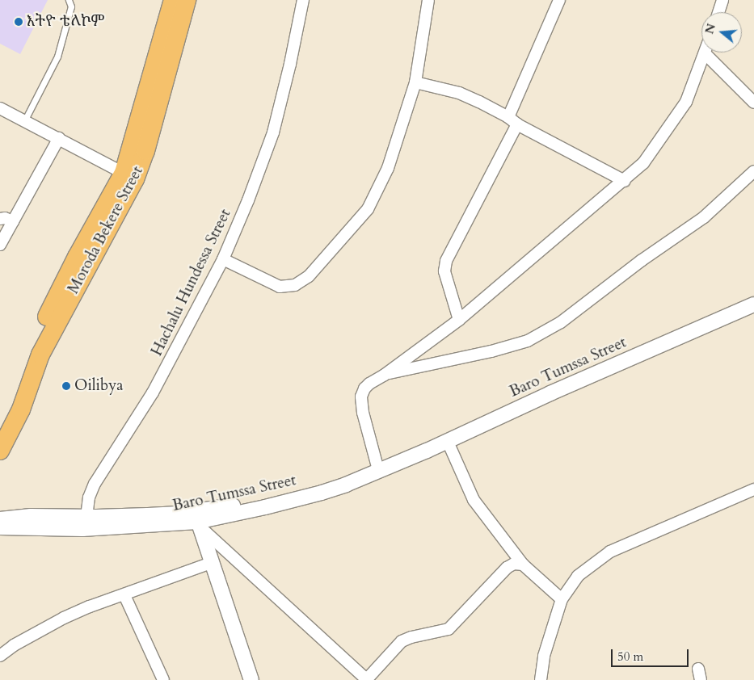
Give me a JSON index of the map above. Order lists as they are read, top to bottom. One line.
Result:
{"streets":{"highway":["Moroda Bekere Street"],"street":["Hachalu Hundessa Street","Baro Tumssa Street"]},"crossings":[["Hachalu Hundessa Street","Baro Tumssa Street"]],"places":["እትዮ ቴለኮም","Oilibya"],"scale_bar":"50 m","north":"left"}
